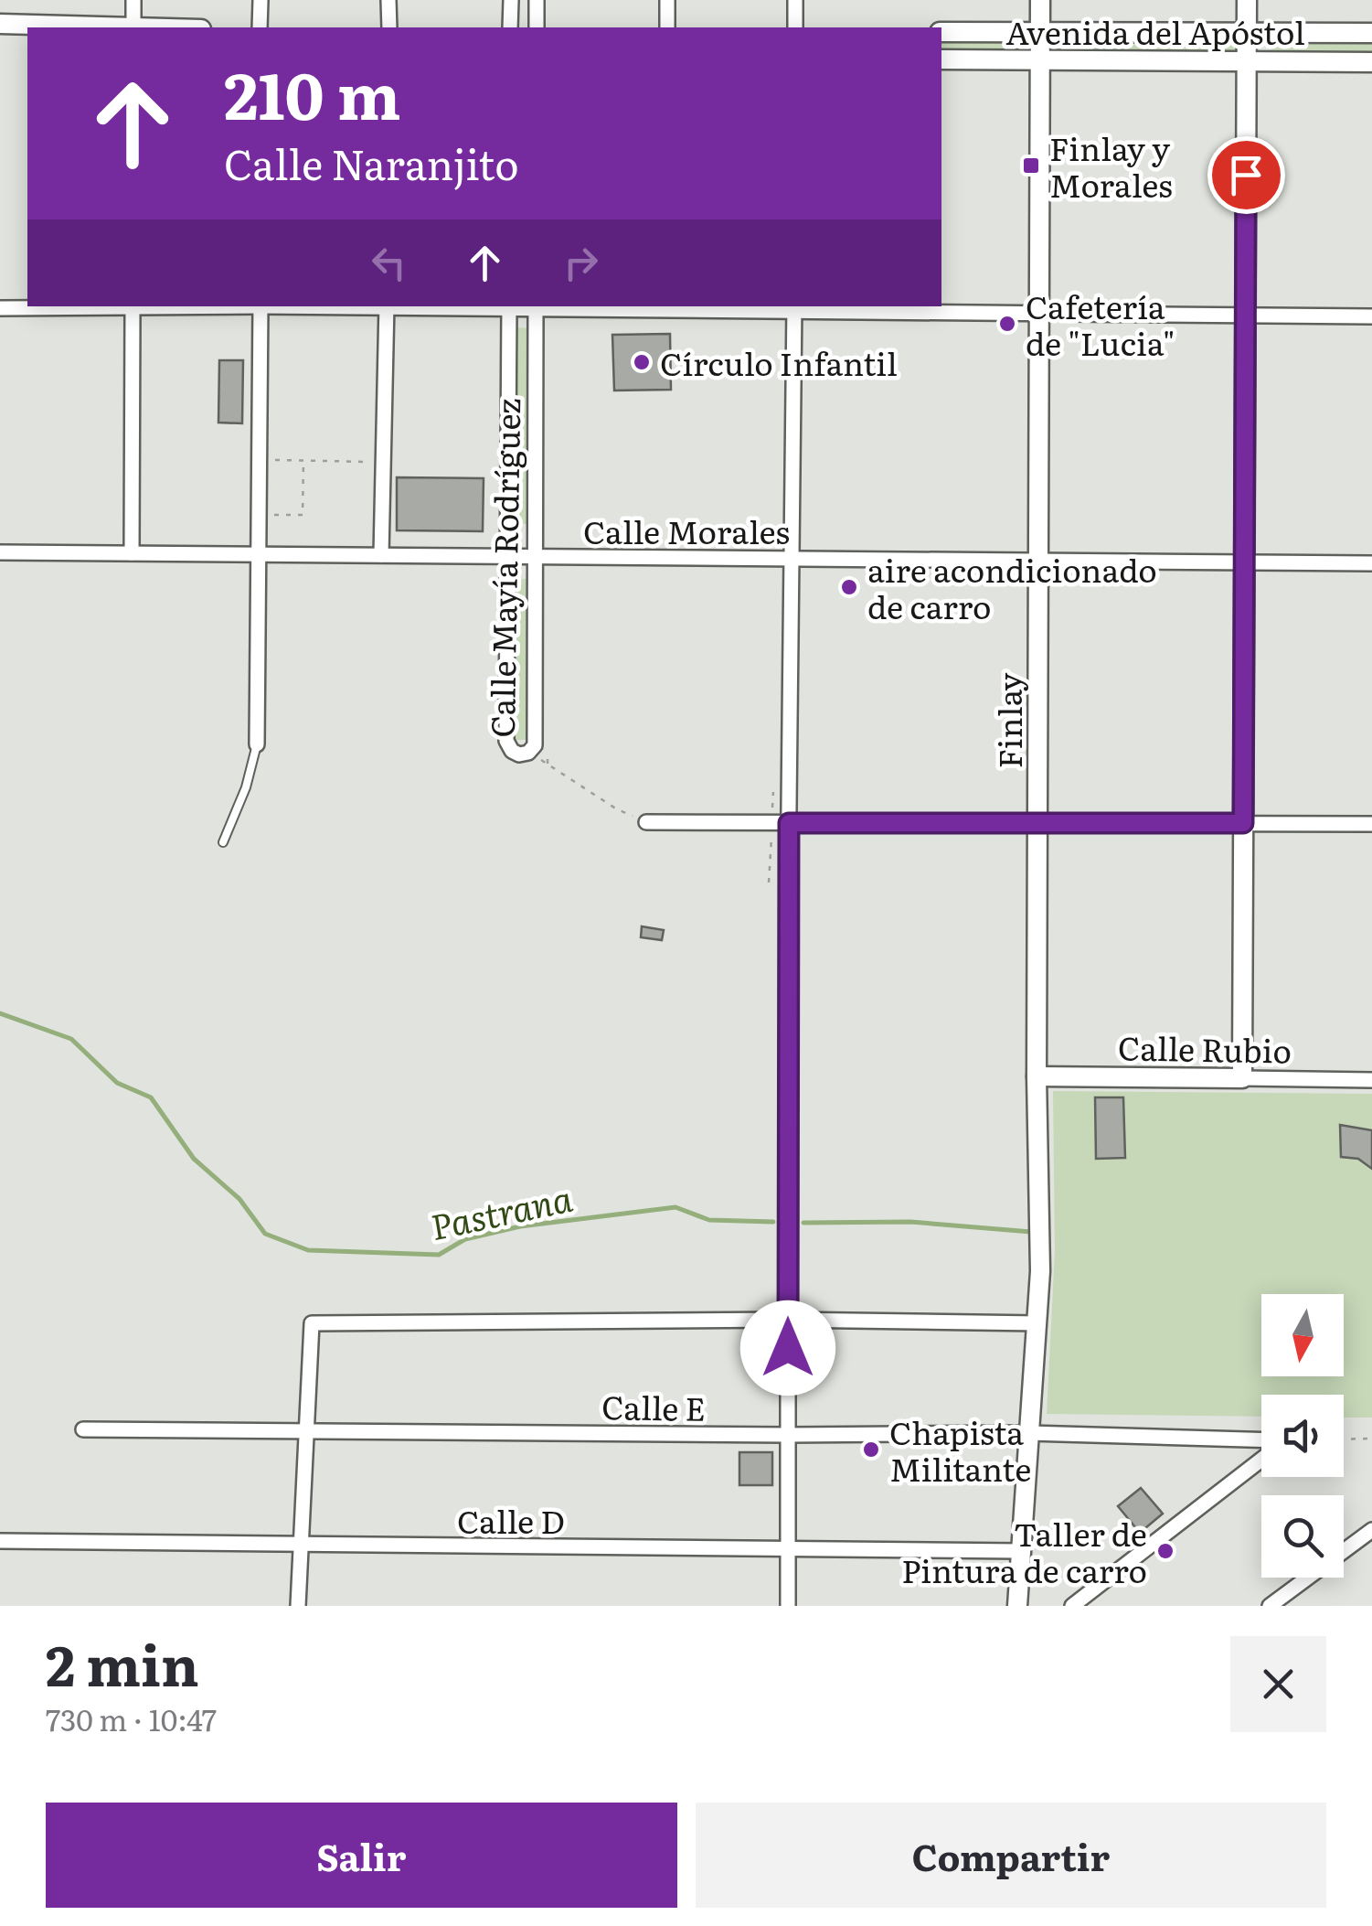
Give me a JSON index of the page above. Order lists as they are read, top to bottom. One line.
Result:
{"streets":{"street":["Avenida del Apóstol","Calle Morales","Calle Mayía Rodríguez","Finlay","Calle Rubio","Calle E","Calle D"]},"crossings":[["Avenida del Apóstol","Finlay"],["Calle Morales","Calle Mayía Rodríguez"],["Calle Morales","Finlay"],["Finlay","Calle Rubio"],["Finlay","Calle E"],["Finlay","Calle D"]],"water":["Pastrana"],"places":{"transit":["Finlay y Morales"],"other":["Cafetería de \"Lucia\"","Círculo Infantil","aire acondicionado de carro","Chapista Militante","Taller de Pintura de carro"]},"north":"bottom","page":{"turn":["210 m","Calle Naranjito"],"heading":["2 min","730 m · 10:47"],"buttons":["Salir","Compartir"]}}
